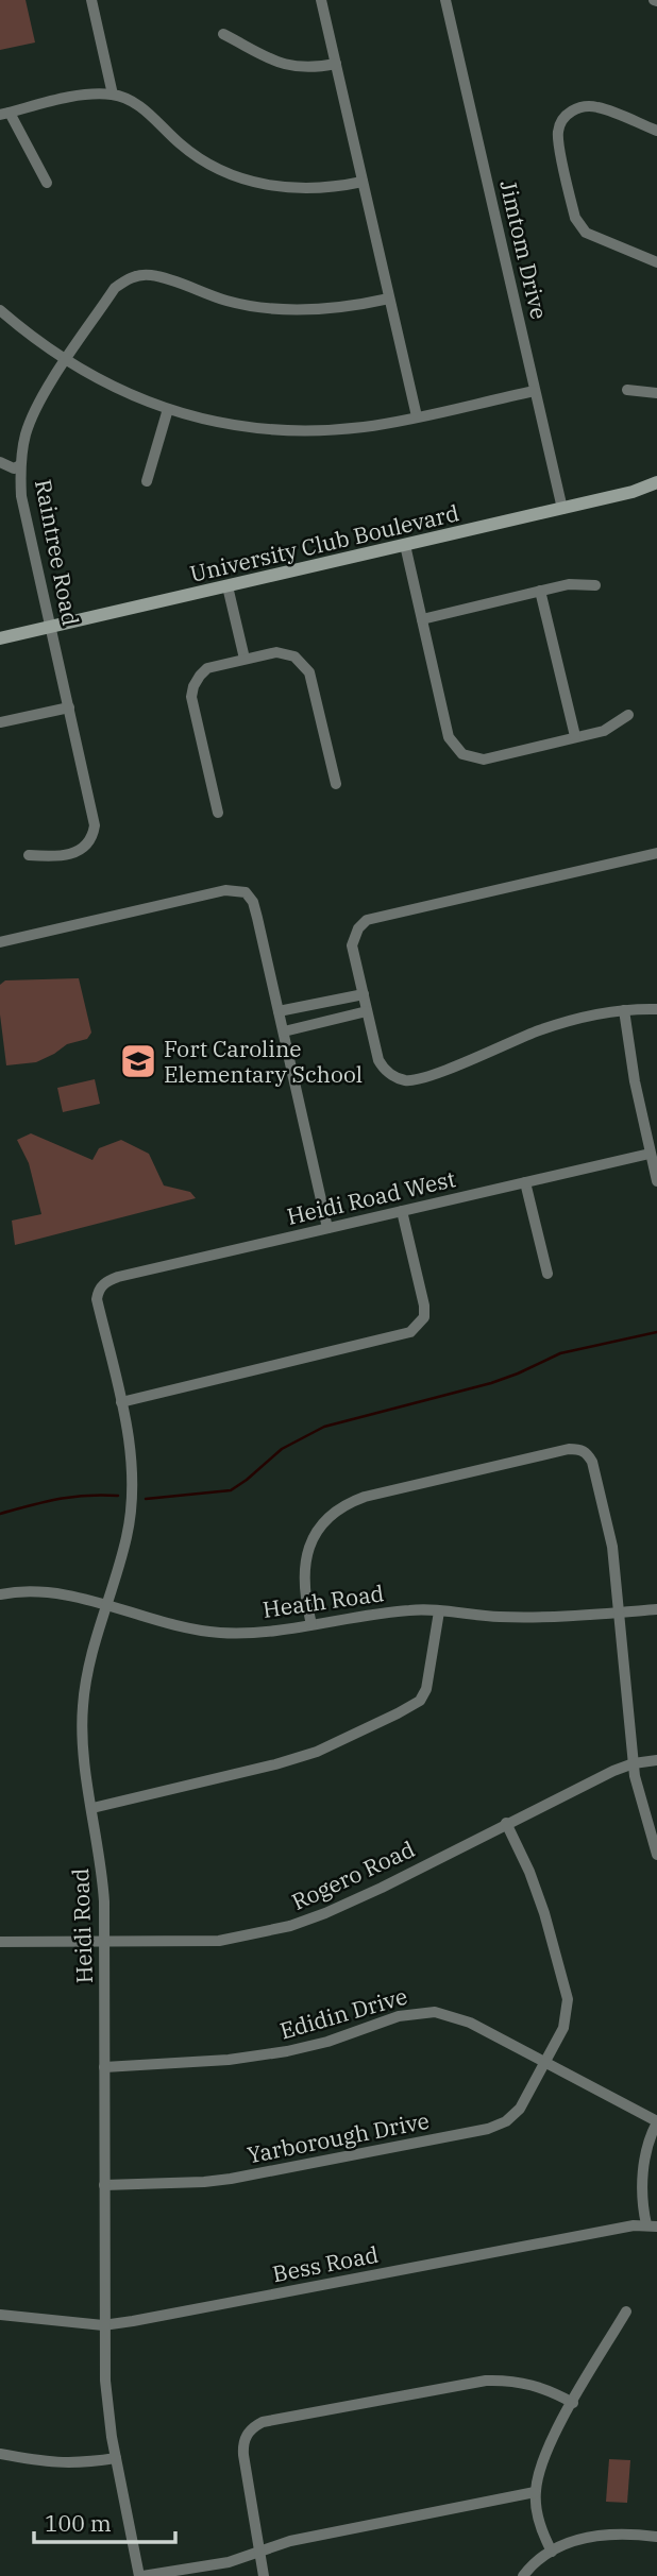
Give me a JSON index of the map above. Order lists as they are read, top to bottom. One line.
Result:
{"streets":{"street":["Jimtom Drive","University Club Boulevard","Raintree Road","Heidi Road West","Heath Road","Rogero Road","Heidi Road","Edidin Drive","Yarborough Drive","Bess Road"]},"crossings":[["Jimtom Drive","University Club Boulevard"],["University Club Boulevard","Raintree Road"],["Heidi Road West","Heidi Road"],["Heath Road","Heidi Road"],["Rogero Road","Heidi Road"],["Rogero Road","Yarborough Drive"],["Heidi Road","Edidin Drive"],["Heidi Road","Yarborough Drive"],["Heidi Road","Bess Road"],["Edidin Drive","Yarborough Drive"]],"places":{"school or university":["Fort Caroline Elementary School"]},"scale_bar":"100 m"}
